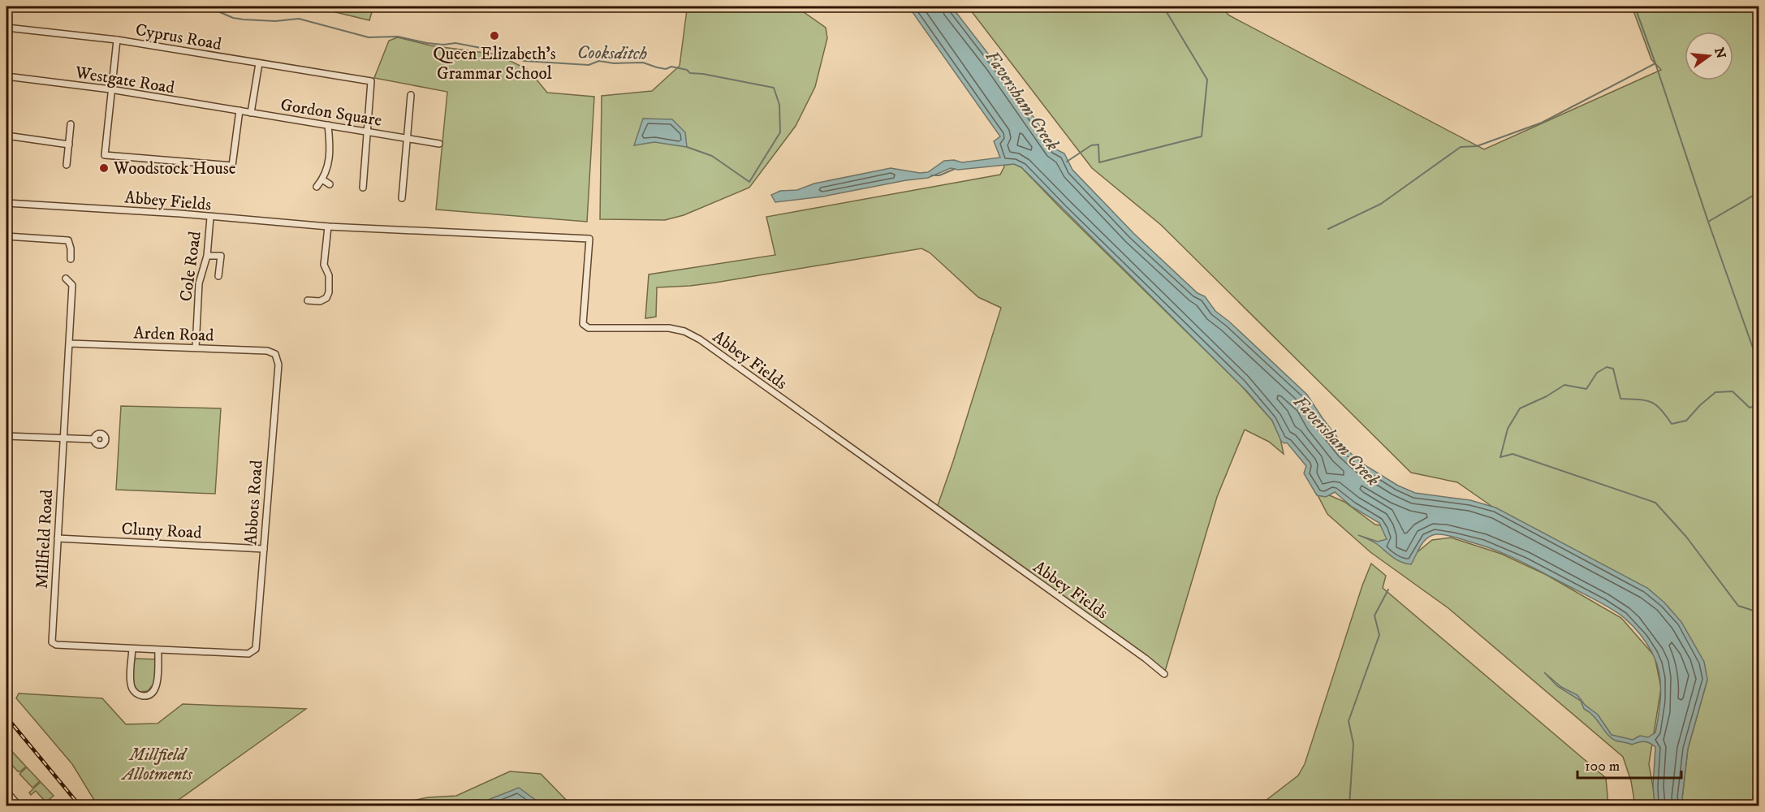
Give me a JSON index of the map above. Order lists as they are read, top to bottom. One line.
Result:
{"streets":{"street":["Cyprus Road","Westgate Road","Gordon Square","Abbey Fields","Cole Road","Arden Road","Abbots Road","Cluny Road","Millfield Road"]},"crossings":[["Westgate Road","Gordon Square"],["Abbey Fields","Cole Road"],["Cole Road","Arden Road"],["Arden Road","Abbots Road"],["Arden Road","Millfield Road"],["Abbots Road","Cluny Road"],["Cluny Road","Millfield Road"]],"water":["Cooksditch","Faversham Creek"],"parks":["Millfield Allotments"],"places":["Queen Elizabeth's Grammar School","Woodstock House"],"scale_bar":"100 m","north":"right"}
